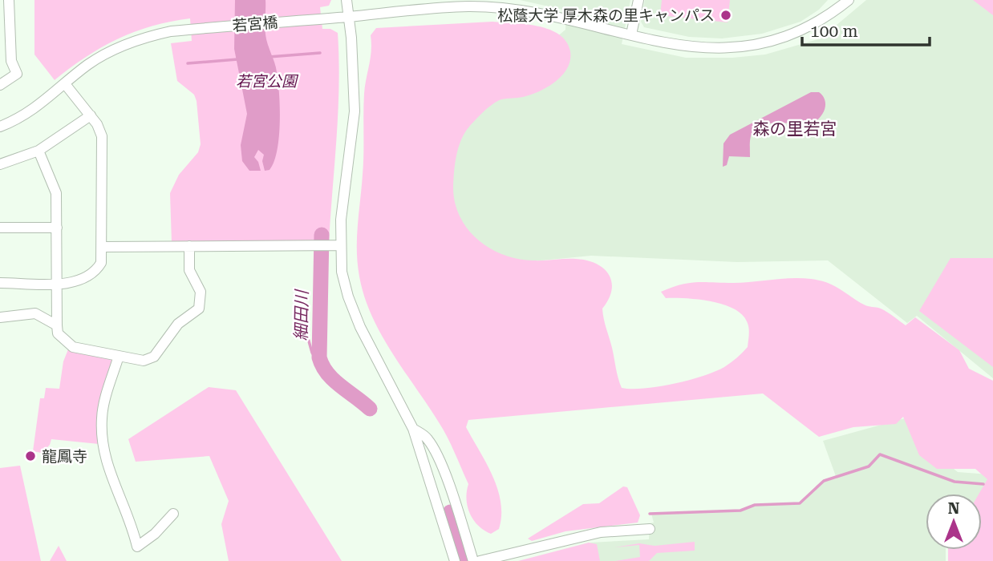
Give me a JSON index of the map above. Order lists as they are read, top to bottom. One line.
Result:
{"streets":{"street":["若宮橋"]},"districts":["森の里若宮"],"water":["細田川"],"parks":["若宮公園"],"places":["松蔭大学 厚木森の里キャンパス","龍鳳寺"],"scale_bar":"100 m","north":"top"}
